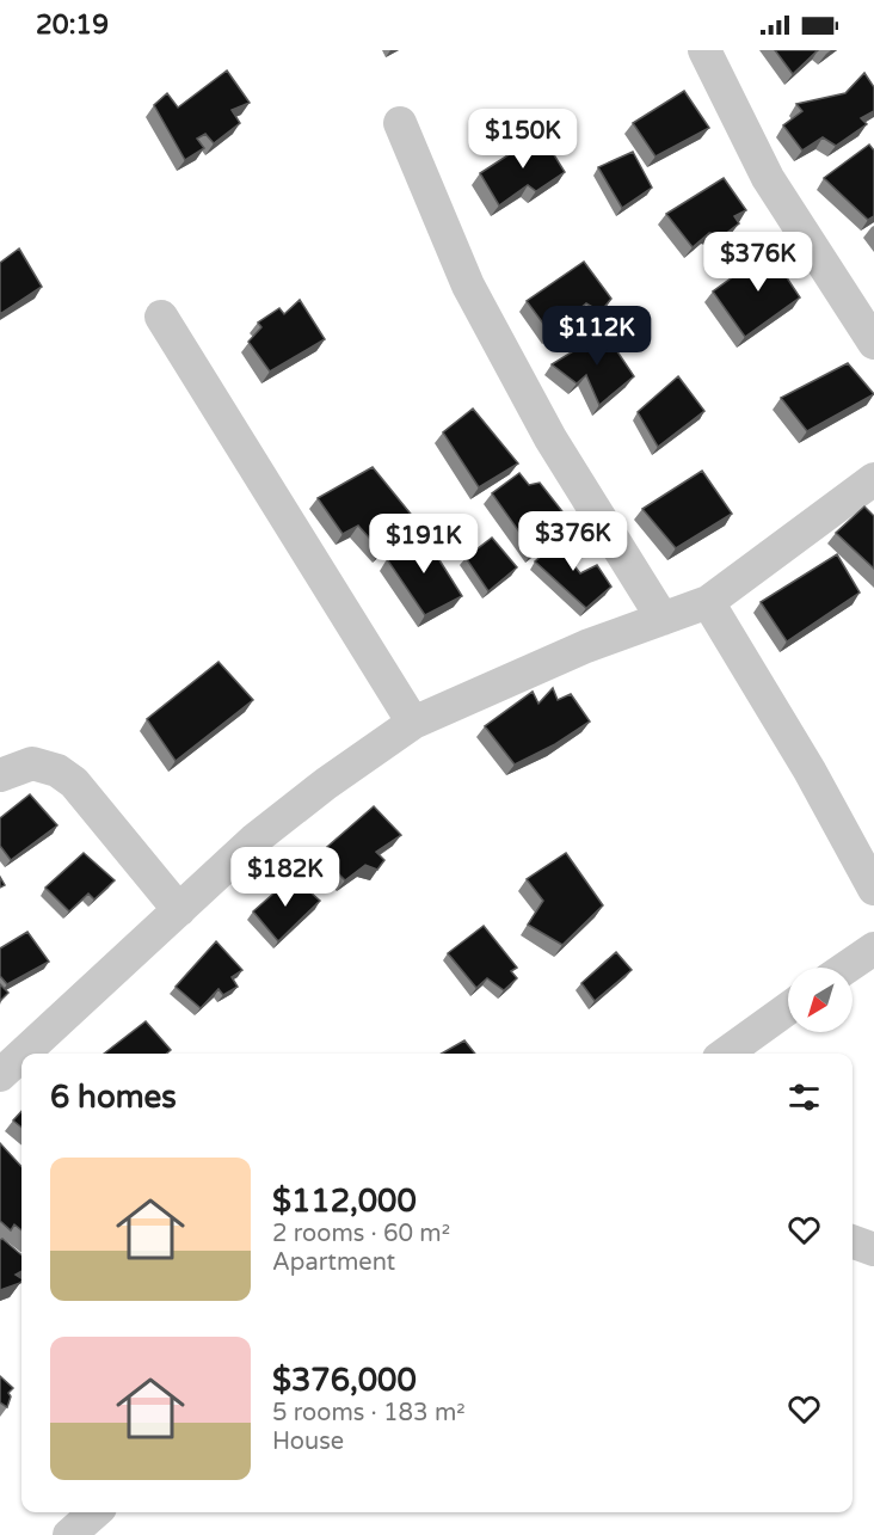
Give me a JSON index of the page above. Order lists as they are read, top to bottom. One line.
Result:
{"north":"bottom left","page":{"status":"20:19","price":["$150K","$376K","$112K","$376K","$191K","$182K"],"heading":"6 homes","list":[{"name":"$112,000","note":"2 rooms · 60 m² · Apartment"},{"name":"$376,000","note":"5 rooms · 183 m² · House"}]}}
